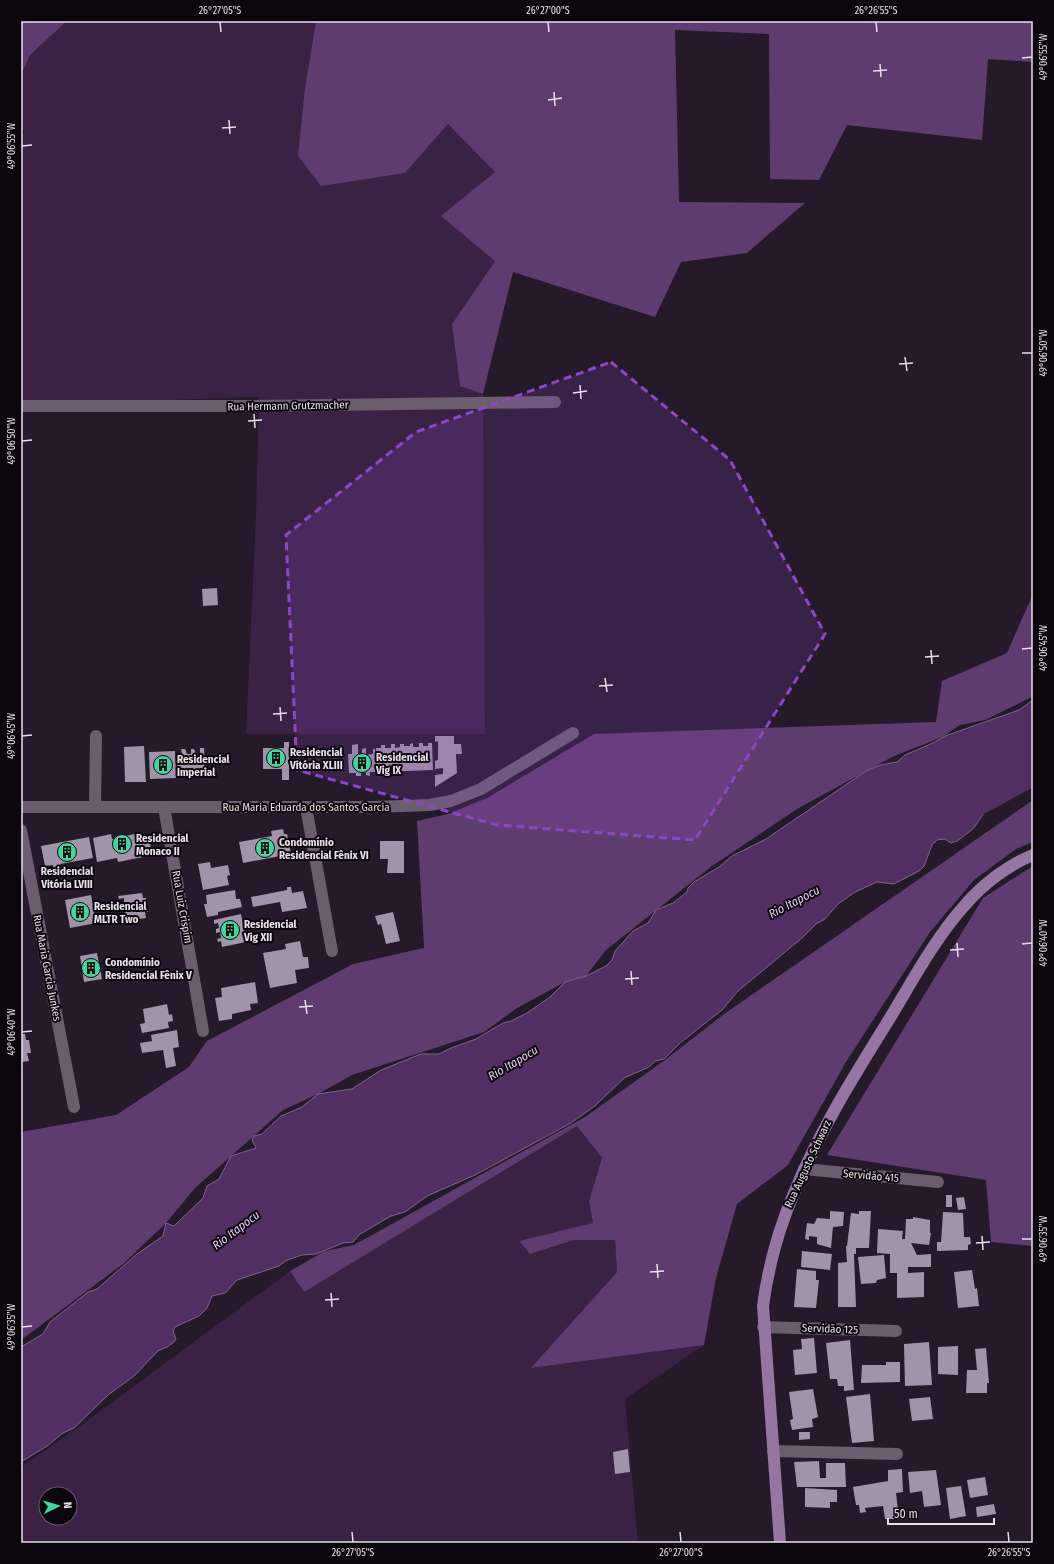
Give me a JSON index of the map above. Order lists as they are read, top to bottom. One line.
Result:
{"streets":{"main road":["Rua Augusto Schwarz"],"street":["Rua Hermann Grutzmacher","Rua Maria Eduarda dos Santos Garcia","Rua Luiz Crispim","Rua Maria Garcia Junkes","Servidão 415","Servidão 125"]},"crossings":[["Rua Maria Eduarda dos Santos Garcia","Rua Luiz Crispim"],["Rua Augusto Schwarz","Servidão 415"],["Rua Augusto Schwarz","Servidão 125"]],"water":["Rio Itapocu"],"places":{"building":["Residencial Vitória XLIII","Residencial Vig IX","Residencial Imperial","Residencial Monaco II","Condomínio Residencial Fênix VI","Residencial Vitória LVIII","Residencial MLTR Two","Residencial Vig XII","Condomínio Residencial Fênix V"]},"scale_bar":"50 m","north":"right","coordinates":["26°27'05\"S","26°27'00\"S","26°26'55\"S","49°06'55\"W","49°06'50\"W","49°06'45\"W","49°06'40\"W","49°06'35\"W"]}
